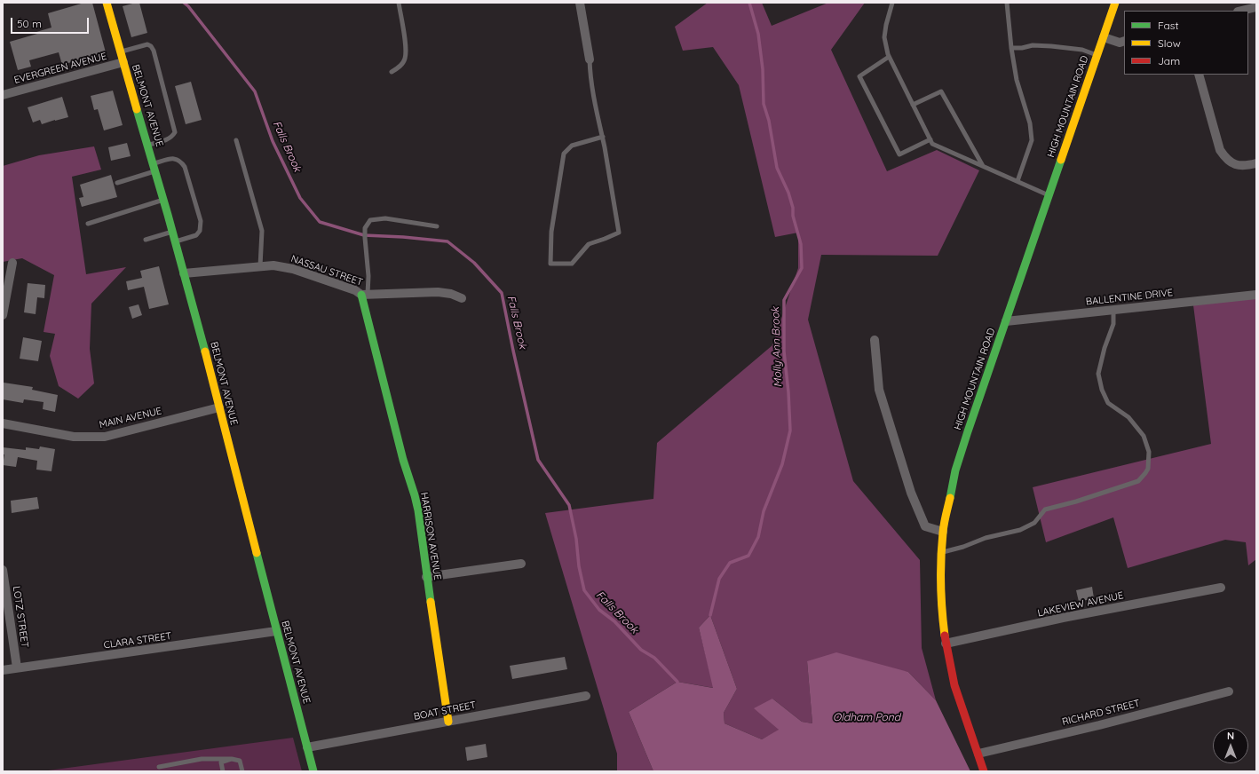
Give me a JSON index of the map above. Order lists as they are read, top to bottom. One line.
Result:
{"streets":{"street":["EVERGREEN AVENUE","BELMONT AVENUE","HIGH MOUNTAIN ROAD","NASSAU STREET","BALLENTINE DRIVE","MAIN AVENUE","HARRISON AVENUE","LAKEVIEW AVENUE","LOTZ STREET","CLARA STREET","BOAT STREET","RICHARD STREET"]},"crossings":[["EVERGREEN AVENUE","BELMONT AVENUE"],["BELMONT AVENUE","NASSAU STREET"],["BELMONT AVENUE","MAIN AVENUE"],["BELMONT AVENUE","CLARA STREET"],["BELMONT AVENUE","BOAT STREET"],["HIGH MOUNTAIN ROAD","BALLENTINE DRIVE"],["HIGH MOUNTAIN ROAD","LAKEVIEW AVENUE"],["HIGH MOUNTAIN ROAD","RICHARD STREET"],["NASSAU STREET","HARRISON AVENUE"],["HARRISON AVENUE","BOAT STREET"],["LOTZ STREET","CLARA STREET"]],"water":["Falls Brook","Molly Ann Brook","Oldham Pond"],"legend":["Fast","Slow","Jam"],"scale_bar":"50 m","north":"top"}
